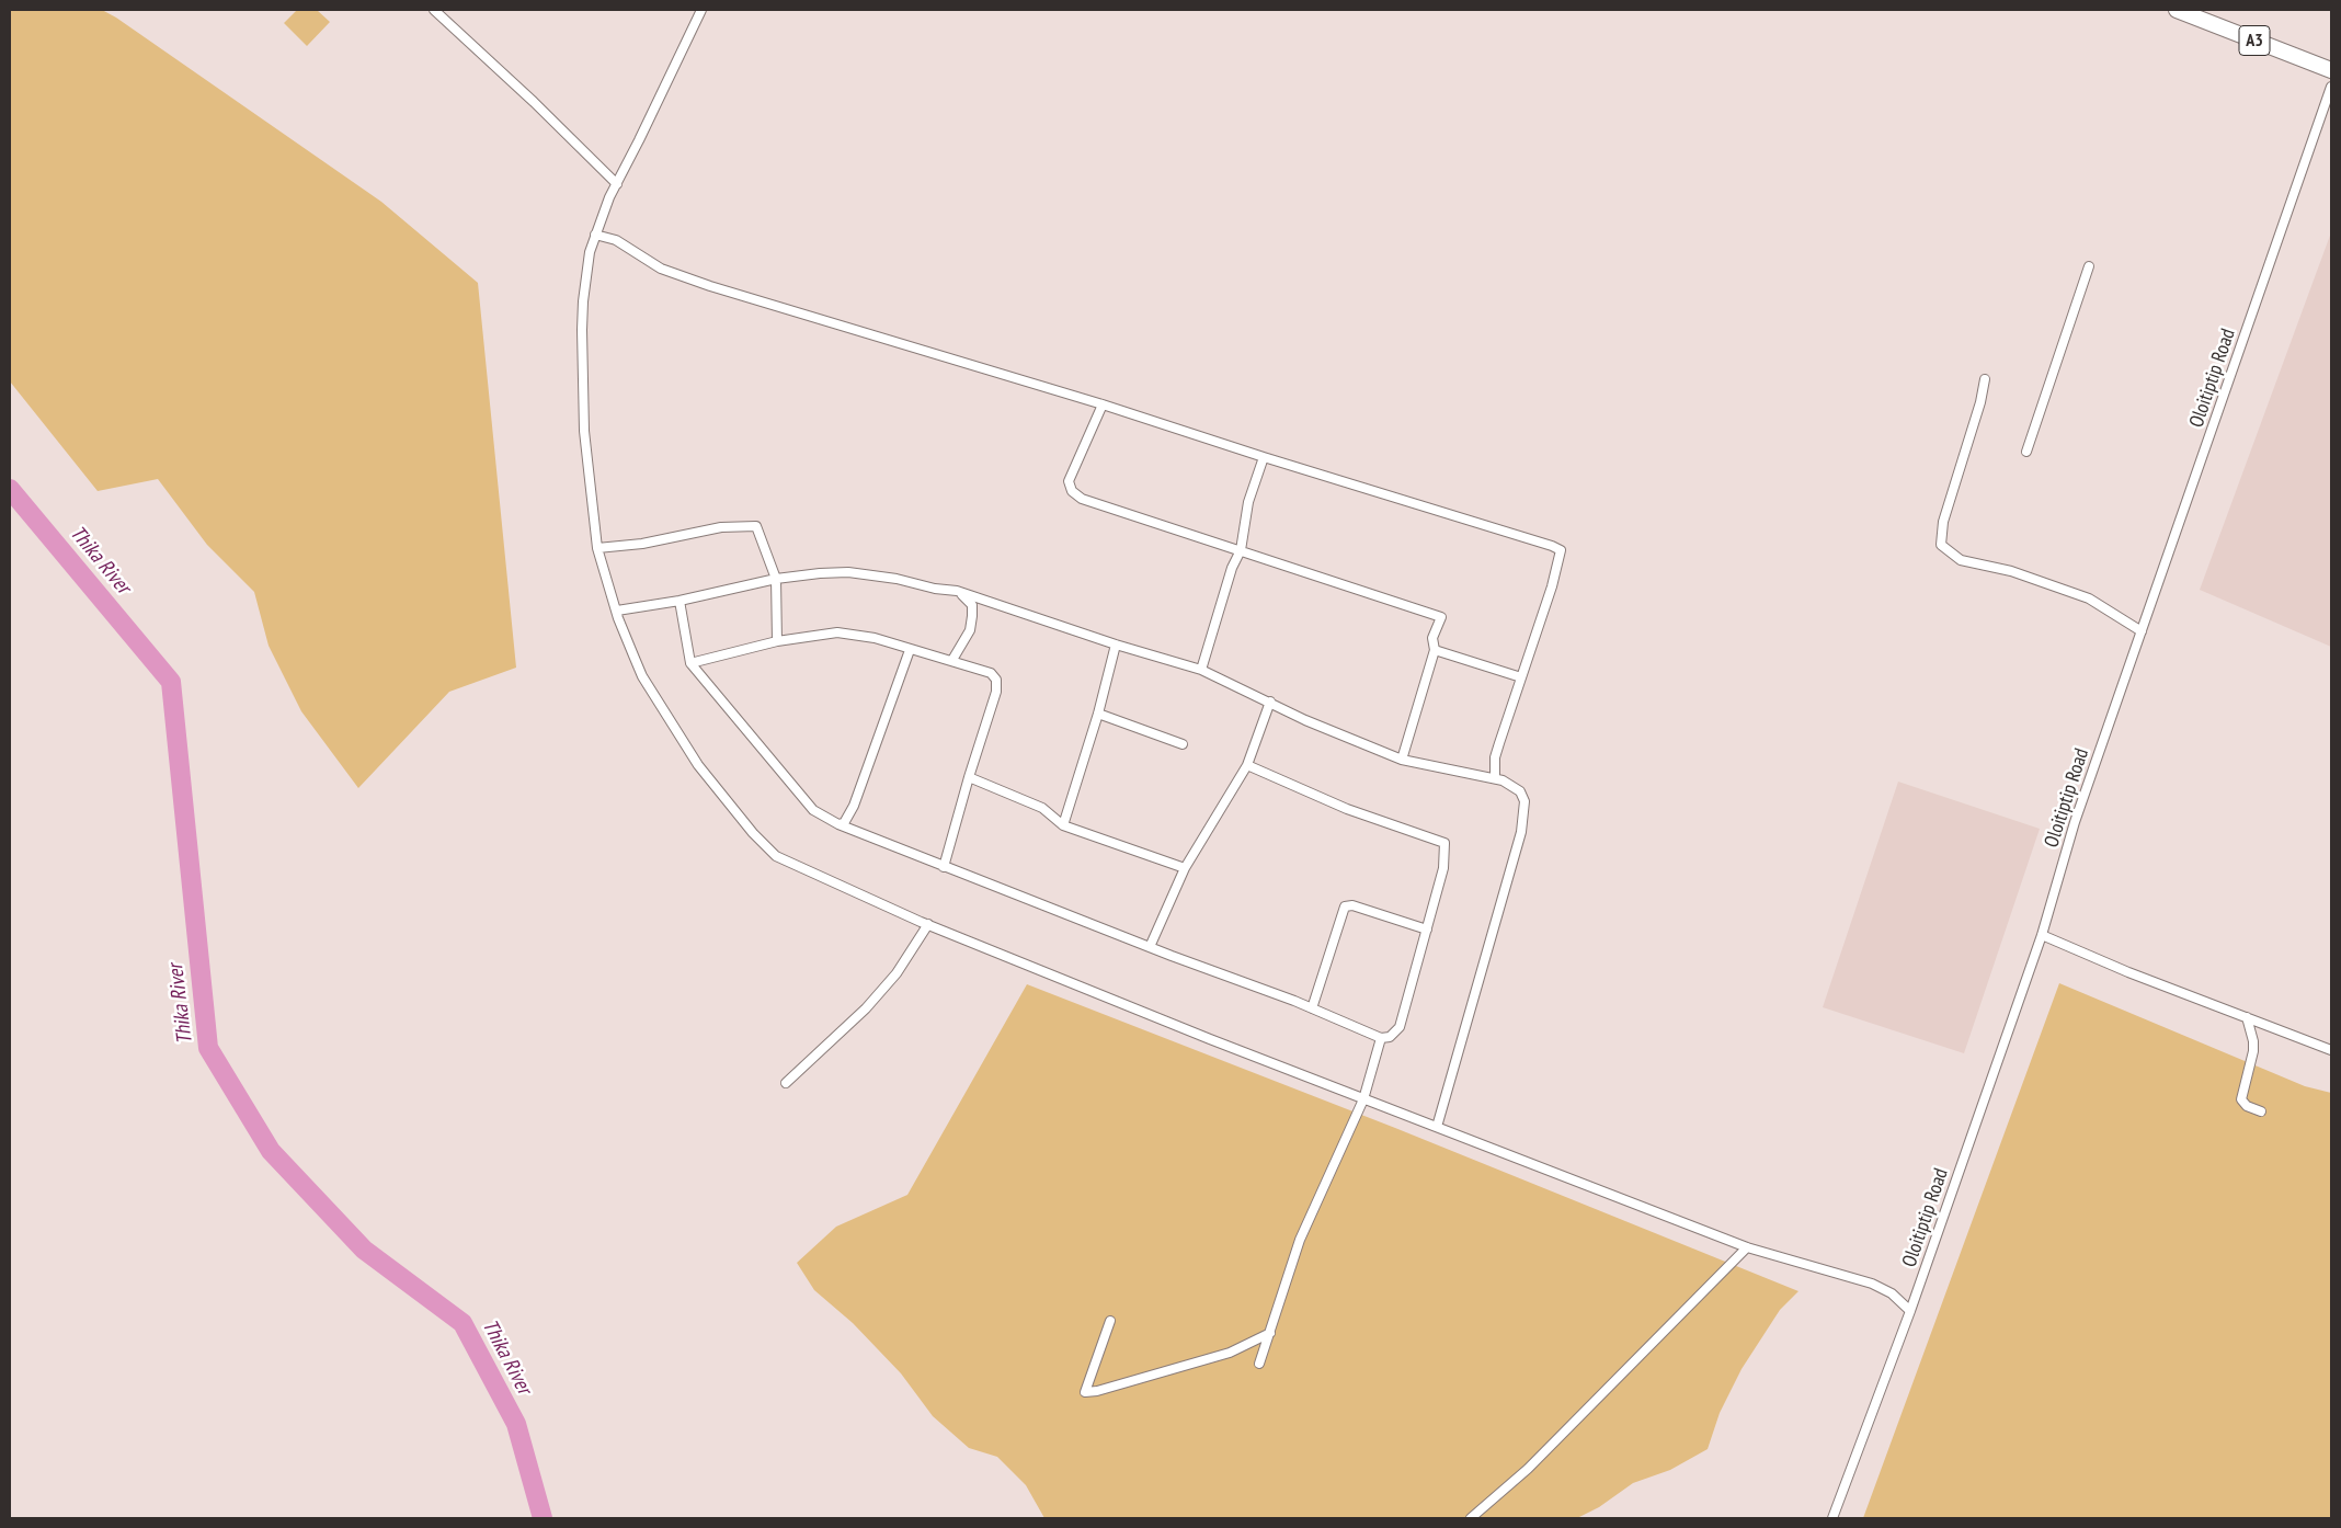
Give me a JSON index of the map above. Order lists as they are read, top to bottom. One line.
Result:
{"streets":{"highway":["A3"],"street":["Oloitiptip Road"]},"water":["Thika River"]}
